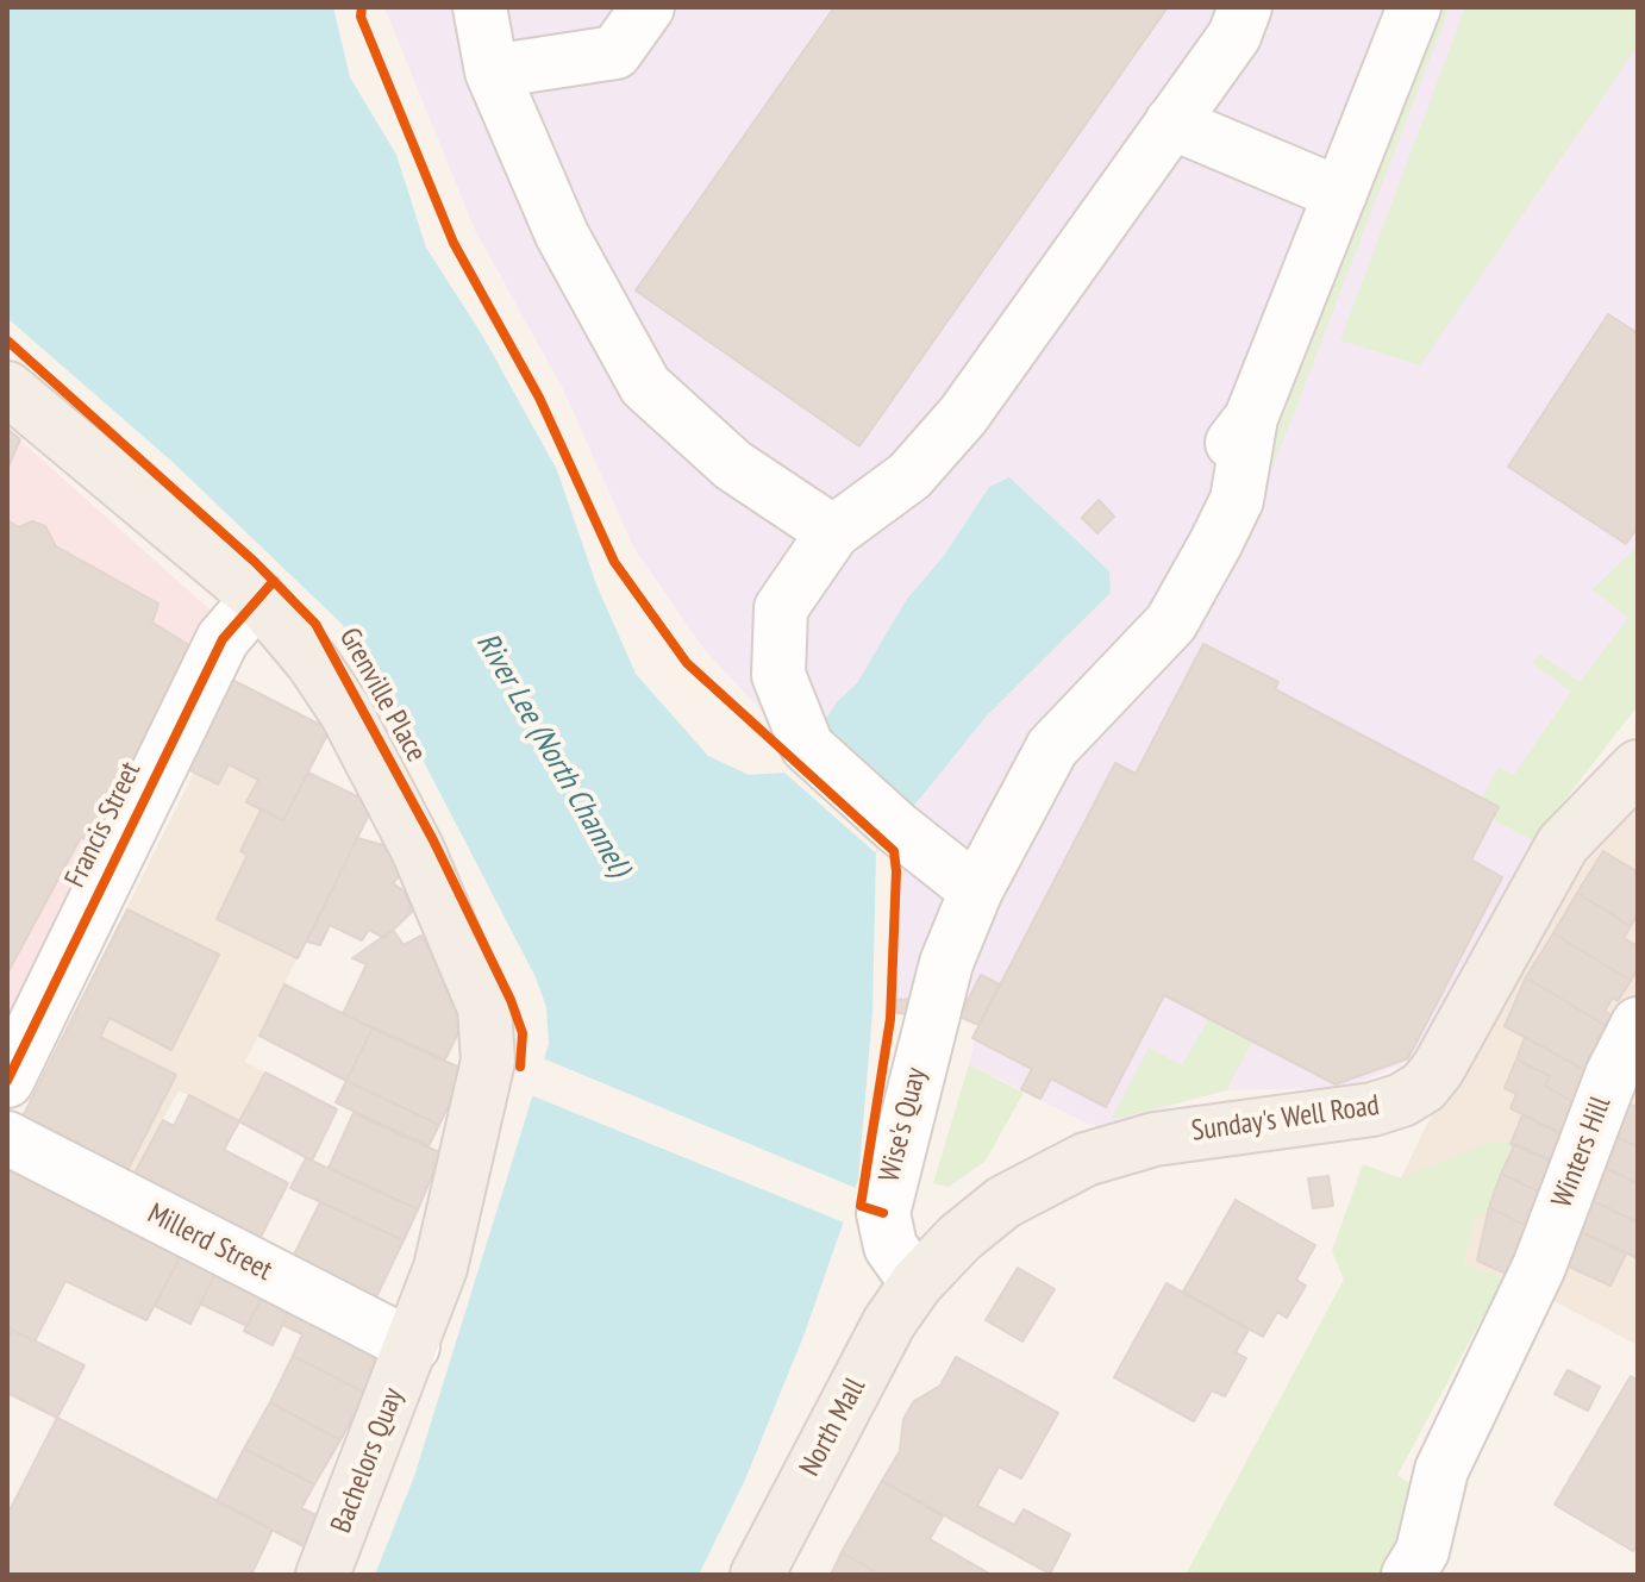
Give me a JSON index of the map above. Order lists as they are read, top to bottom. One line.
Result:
{"streets":{"main road":["Grenville Place","Sunday's Well Road","North Mall","Bachelors Quay"],"street":["Francis Street","Wise's Quay","Winters Hill","Millerd Street"]},"crossings":[["Grenville Place","Francis Street"],["Grenville Place","Millerd Street"],["Grenville Place","Bachelors Quay"],["Sunday's Well Road","Wise's Quay"],["Sunday's Well Road","North Mall"],["Wise's Quay","North Mall"],["Millerd Street","Bachelors Quay"]],"water":["River Lee (North Channel)"]}
